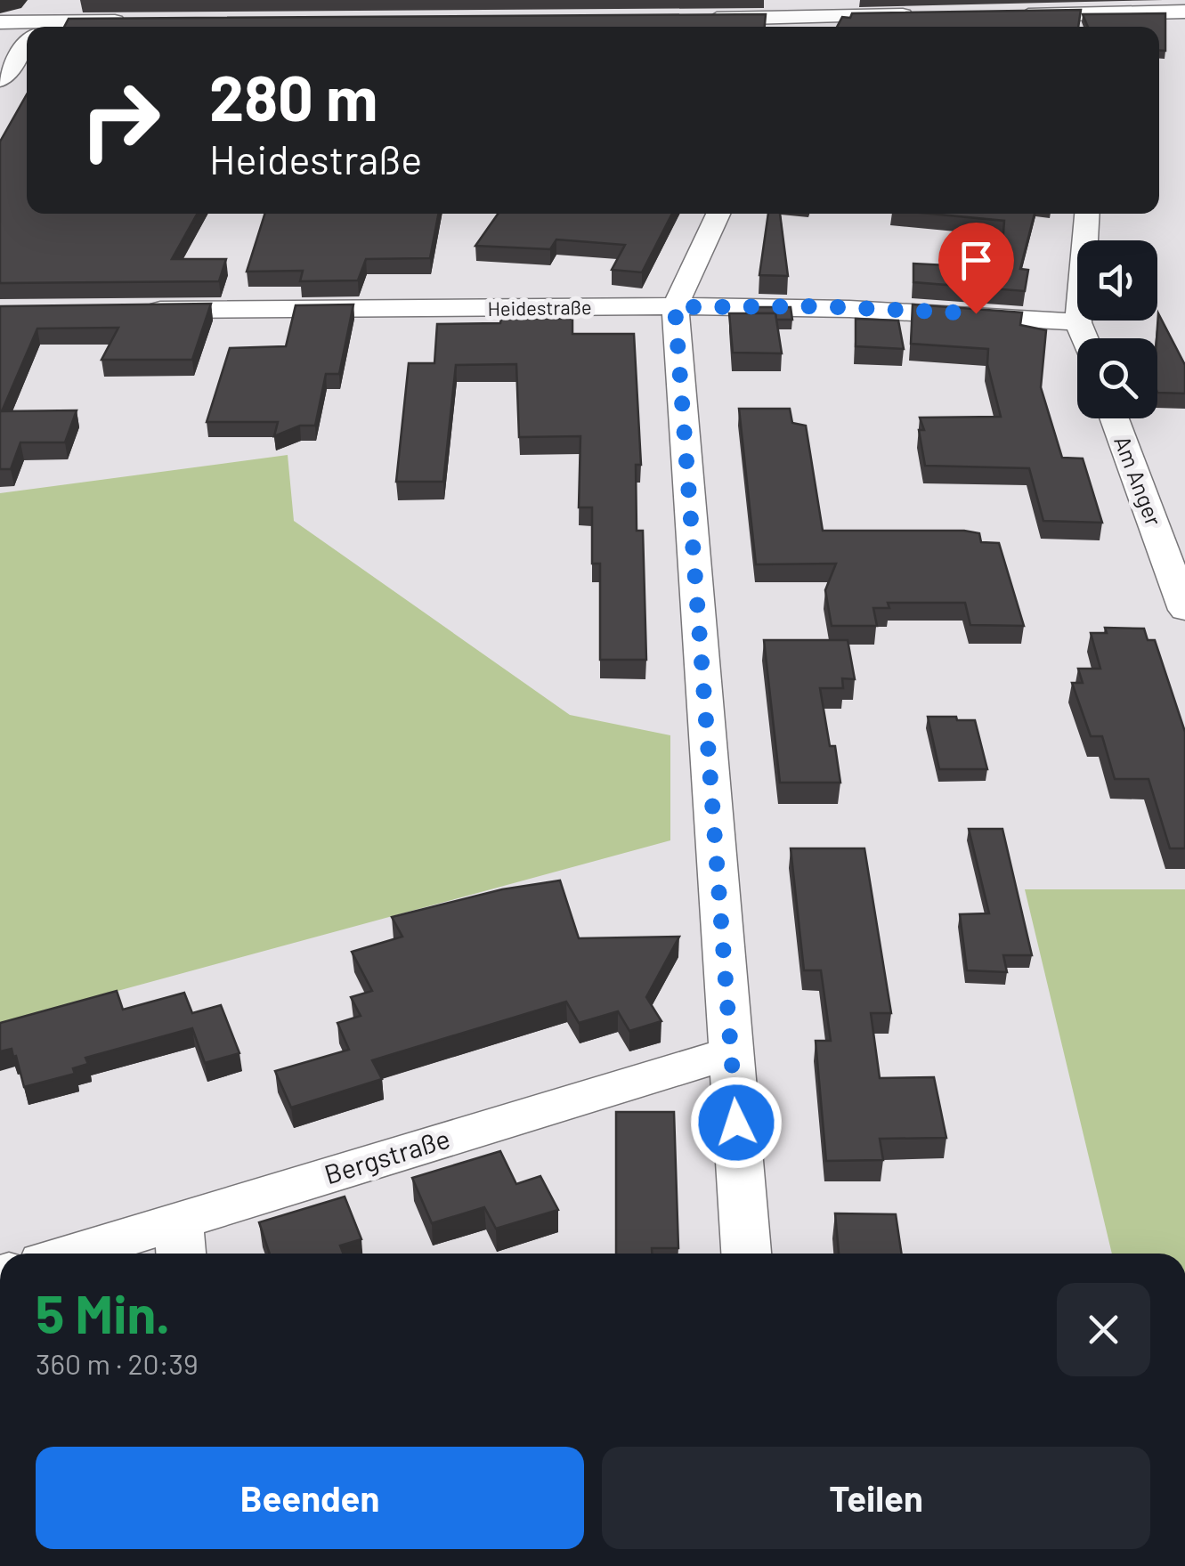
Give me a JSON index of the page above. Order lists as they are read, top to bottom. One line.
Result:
{"streets":{"street":["Heidestraße","Am Anger","Bergstraße"]},"page":{"turn":["280 m","Heidestraße"],"heading":["5 Min.","360 m · 20:39"],"buttons":["Beenden","Teilen"]}}
